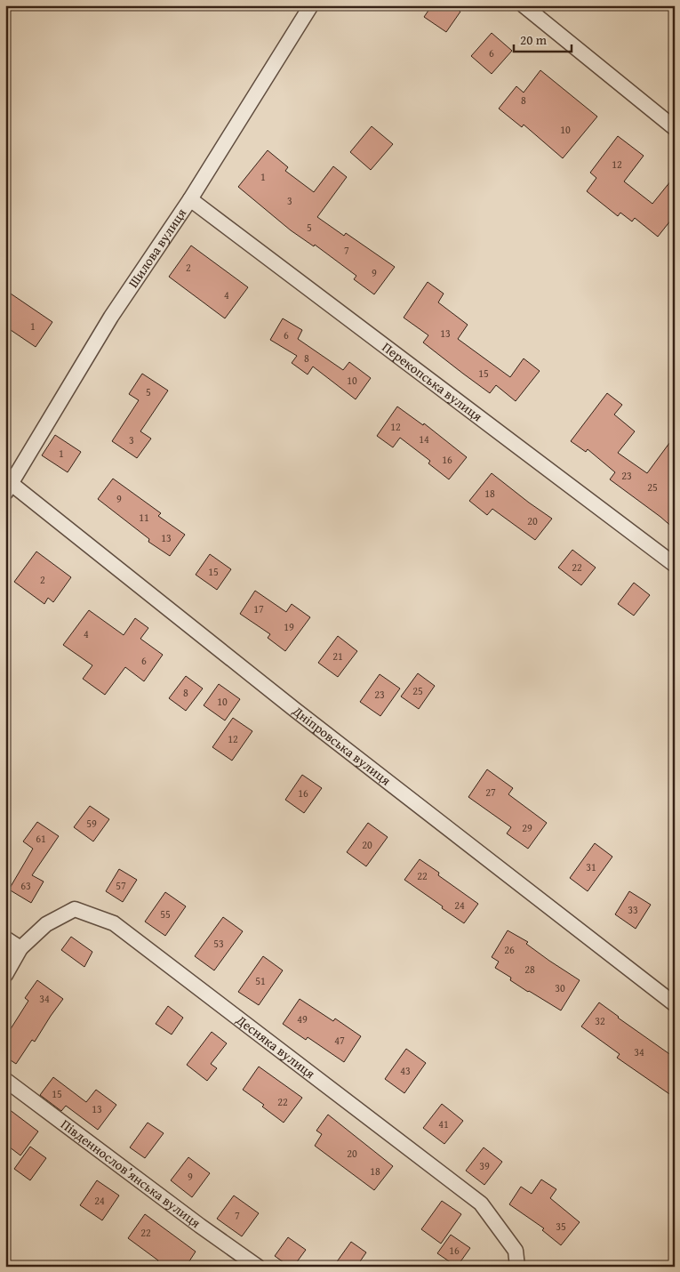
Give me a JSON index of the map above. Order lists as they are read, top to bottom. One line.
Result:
{"streets":{"street":["Шилова вулиця","Перекопська вулиця","Дніпровська вулиця","Десняка вулиця","Південнослов’янська вулиця"]},"crossings":[["Шилова вулиця","Перекопська вулиця"],["Шилова вулиця","Дніпровська вулиця"]],"house_numbers":["6","8","10","12","1","3","5","7","2","9","4","1","13","6","8","15","10","5","12","14","3","1","16","23","25","18","9","11","20","13","22","15","2","17","19","4","21","6","25","8","23","10","12","27","16","59","29","61","20","31","22","63","57","24","33","55","53","26","28","51","30","34","49","32","47","34","43","15","22","13","41","20","39","18","9","24","7","35","22","16"],"scale_bar":"20 m"}
